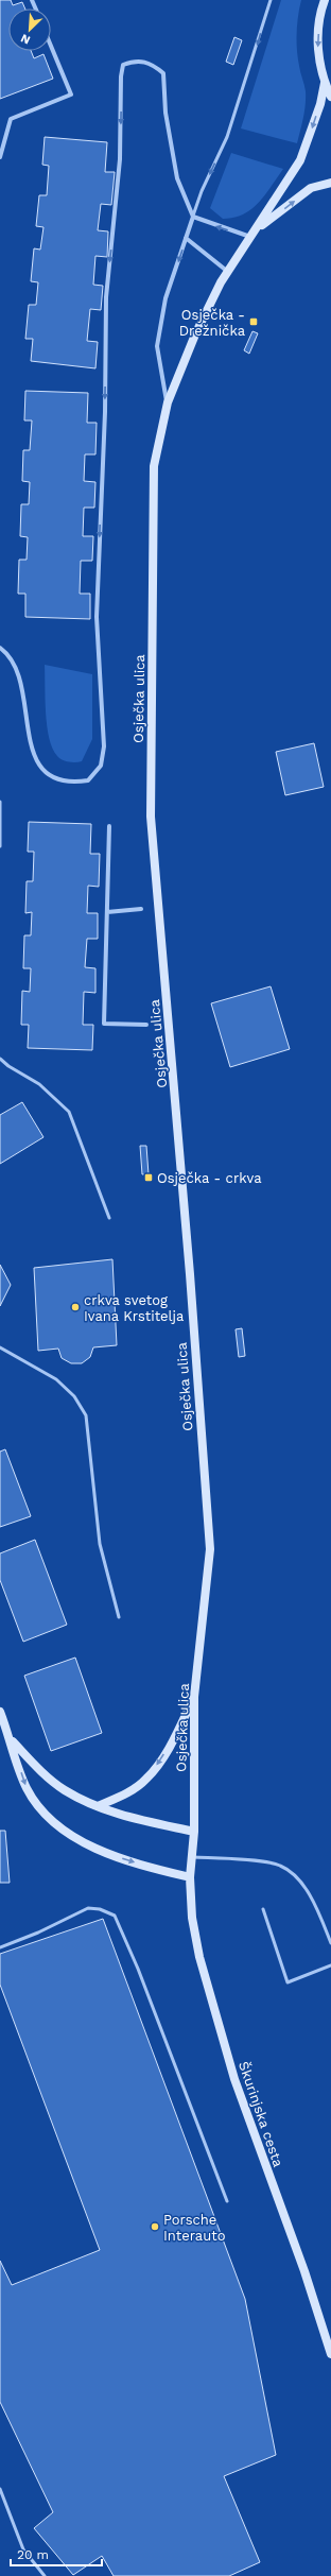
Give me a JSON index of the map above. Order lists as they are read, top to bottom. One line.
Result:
{"streets":{"street":["Osječka ulica","Škurinjska cesta"]},"crossings":[["Osječka ulica","Škurinjska cesta"]],"places":{"transit":["Osječka - Drežnička","Osječka - crkva"],"other":["crkva svetog Ivana Krstitelja","Porsche Interauto"]},"scale_bar":"20 m","north":"bottom left"}
